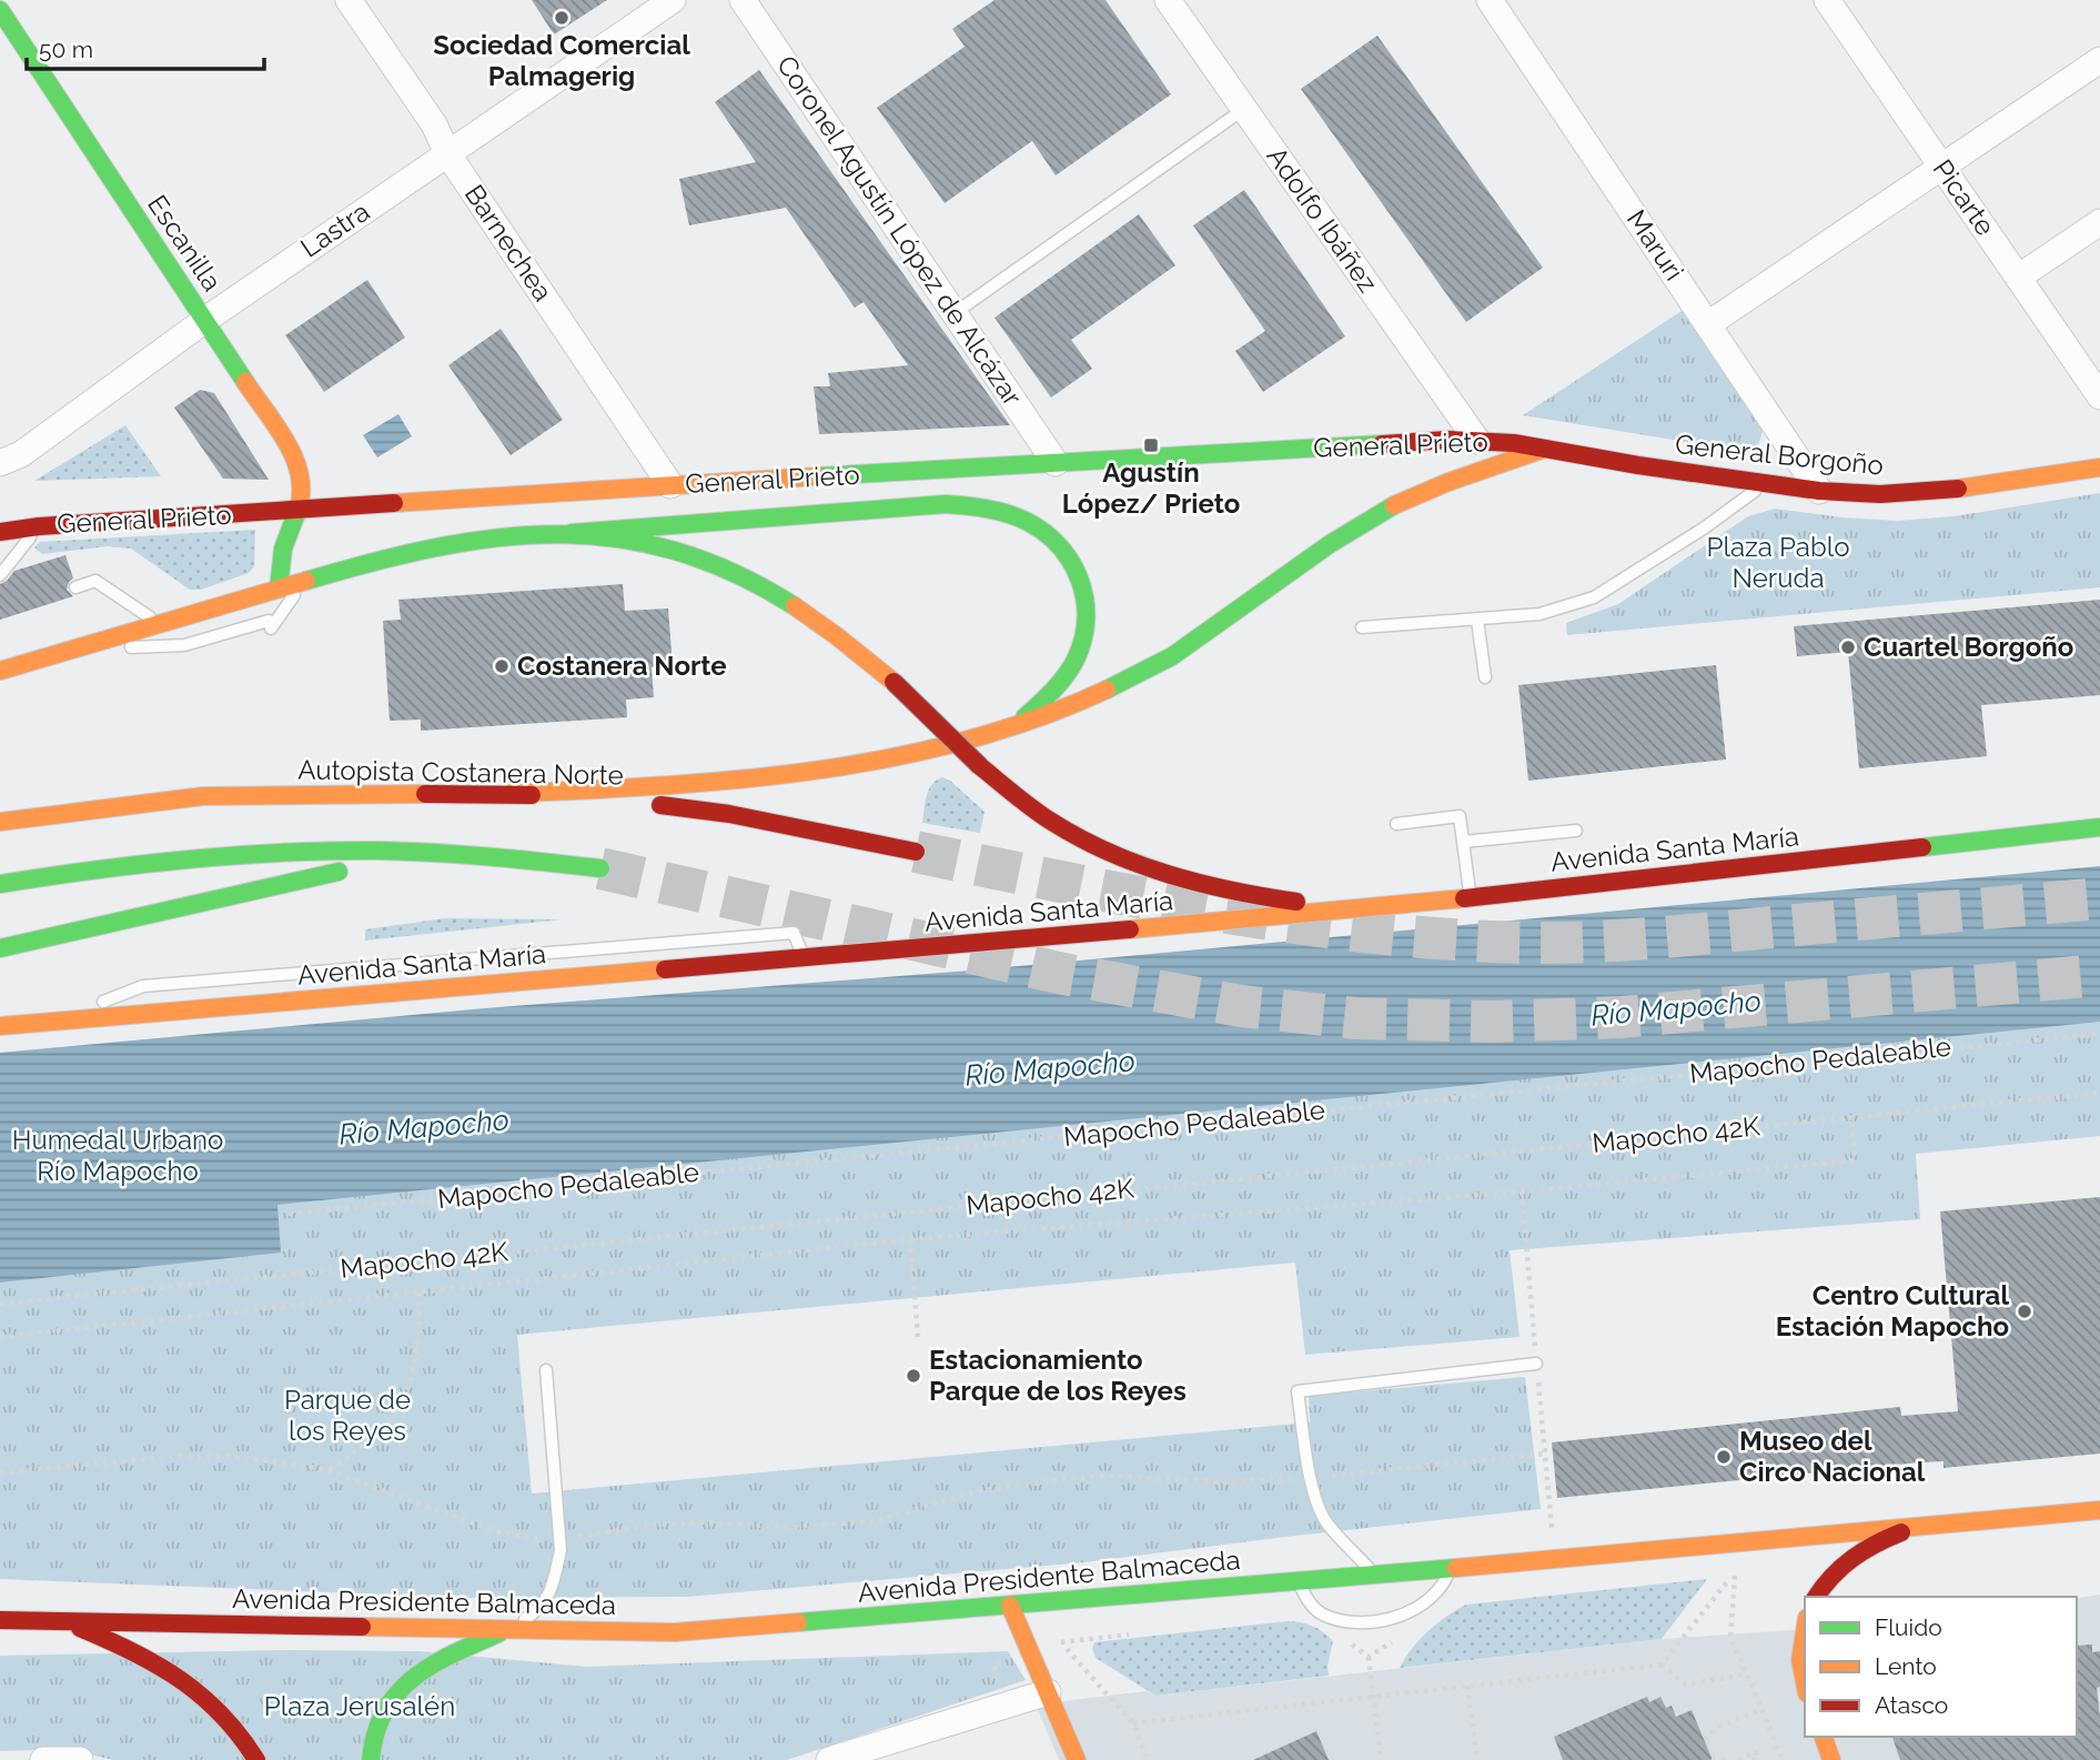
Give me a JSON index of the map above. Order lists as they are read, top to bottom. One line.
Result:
{"streets":{"main road":["Escanilla","General Prieto","General Borgoño","Autopista Costanera Norte","Avenida Santa María","Avenida Presidente Balmaceda"],"street":["Picarte","Adolfo Ibáñez","Lastra","Coronel Agustín López de Alcázar","Barnechea","Maruri"],"path":["Mapocho Pedaleable","Mapocho 42K"]},"crossings":[["Adolfo Ibáñez","General Prieto"],["Lastra","Escanilla"],["Lastra","Barnechea"],["Coronel Agustín López de Alcázar","General Prieto"],["Escanilla","General Prieto"],["Barnechea","General Prieto"],["Maruri","General Borgoño"],["General Prieto","General Borgoño"]],"water":["Río Mapocho"],"parks":["Plaza Pablo Neruda","Humedal Urbano Río Mapocho","Parque de los Reyes","Plaza Jerusalén"],"places":{"other":["Sociedad Comercial Palmagerig","Cuartel Borgoño","Costanera Norte","Centro Cultural Estación Mapocho","Estacionamiento Parque de los Reyes","Museo del Circo Nacional"],"transit":["Agustín López/ Prieto"]},"legend":["Fluido","Lento","Atasco"],"scale_bar":"50 m"}
